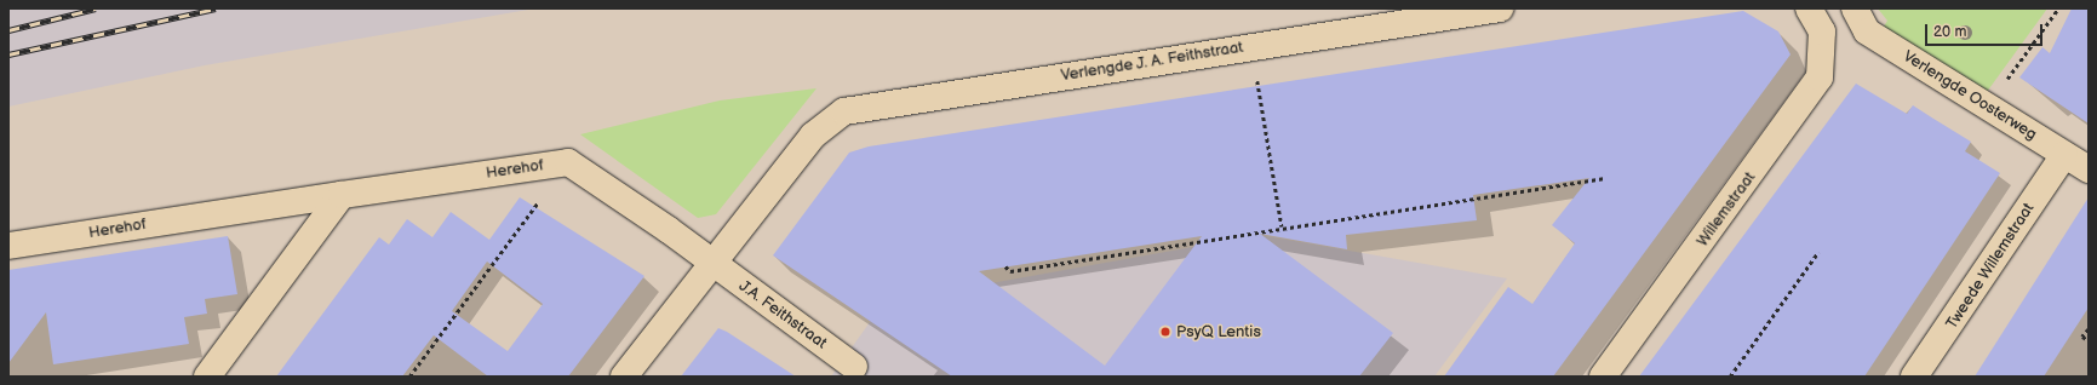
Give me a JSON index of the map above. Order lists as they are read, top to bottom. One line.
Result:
{"streets":{"street":["Verlengde J. A. Feithstraat","Verlengde Oosterweg","Herehof","Willemstraat","Tweede Willemstraat","J.A. Feithstraat"]},"crossings":[["Verlengde J. A. Feithstraat","J.A. Feithstraat"],["Verlengde Oosterweg","Tweede Willemstraat"],["Herehof","J.A. Feithstraat"]],"places":["PsyQ Lentis"],"scale_bar":"20 m"}
